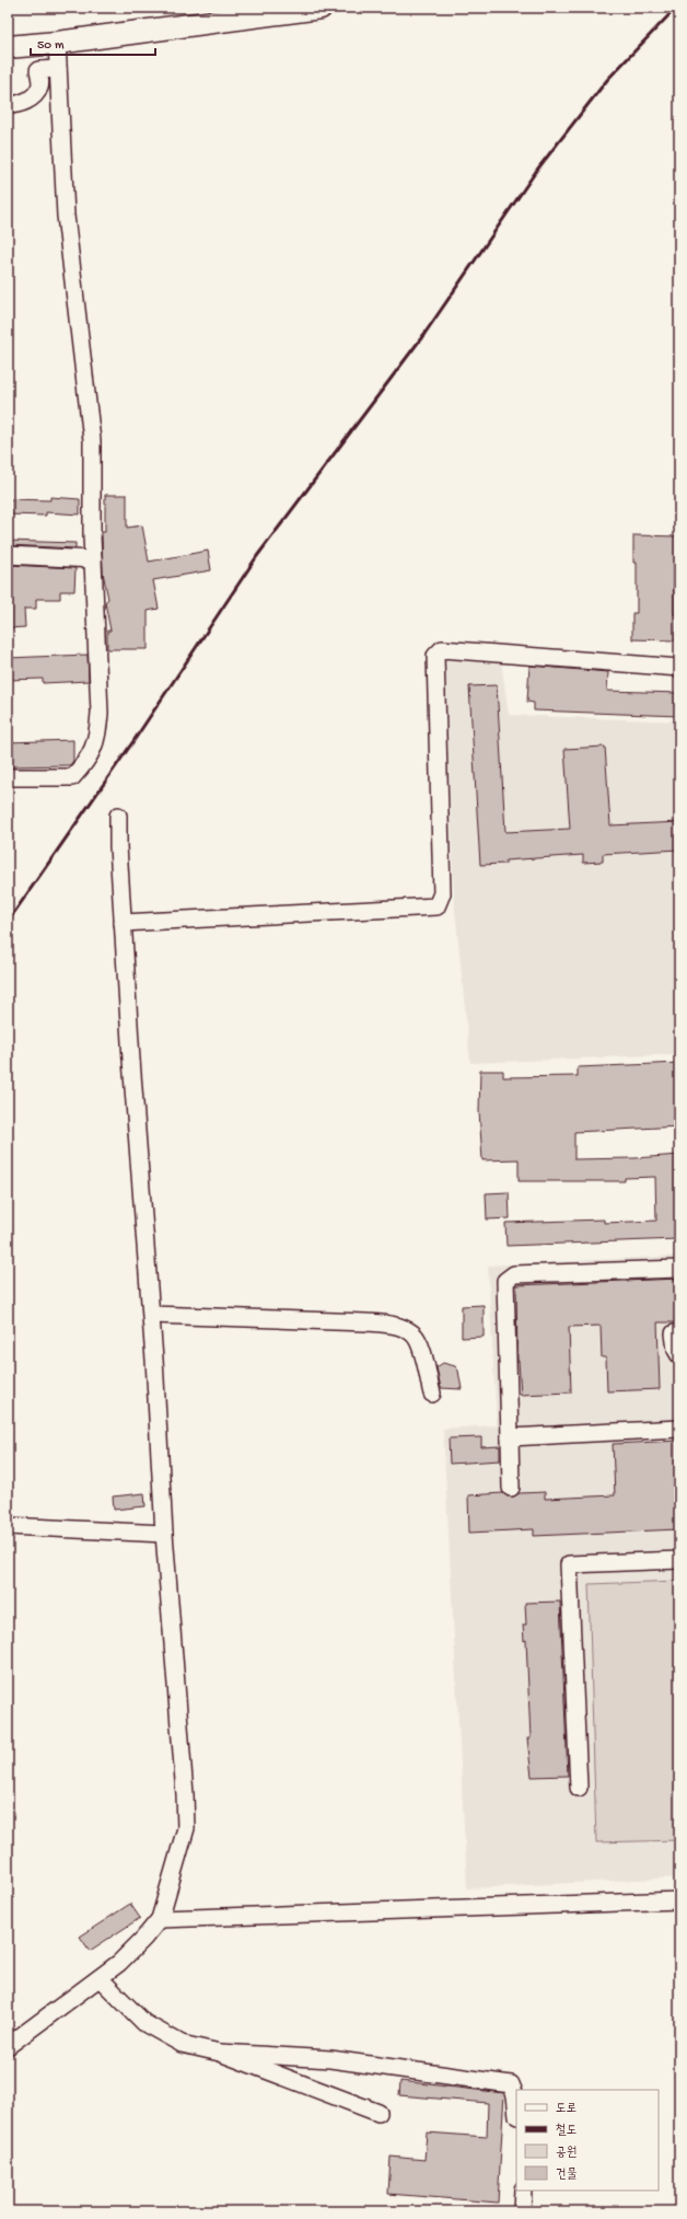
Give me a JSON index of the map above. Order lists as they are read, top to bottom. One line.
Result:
{"legend":["도로","철도","공원","건물"],"scale_bar":"50 m"}
